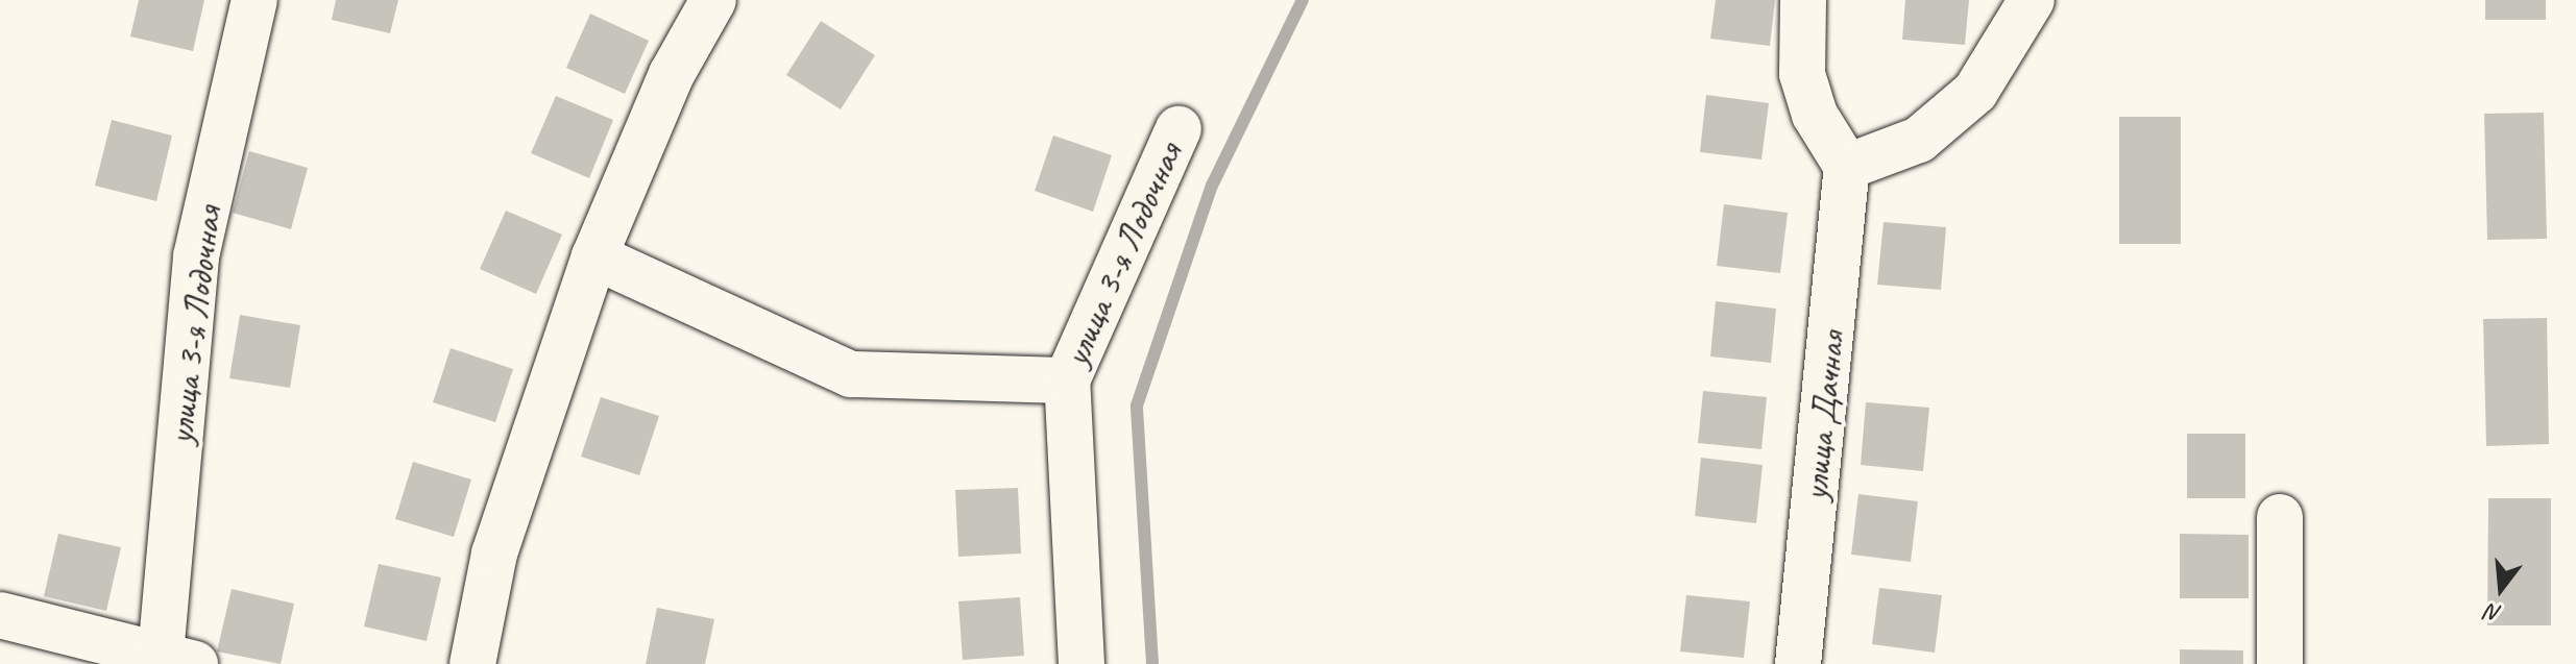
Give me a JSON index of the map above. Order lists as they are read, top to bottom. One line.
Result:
{"streets":{"street":["улица 3-я Лодочная","улица Дачная"]},"north":"bottom"}
